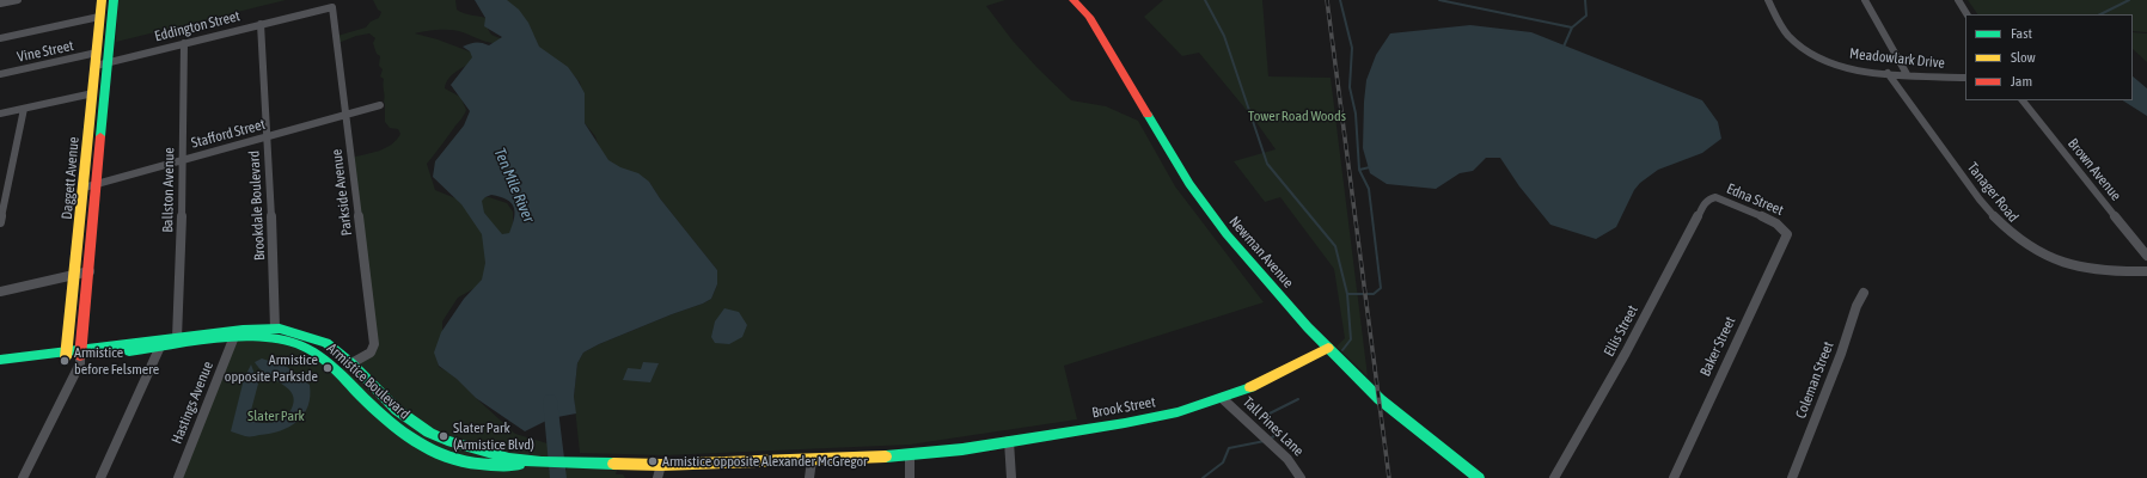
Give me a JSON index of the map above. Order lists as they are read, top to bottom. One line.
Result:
{"streets":{"main road":["Daggett Avenue","Newman Avenue","Armistice Boulevard","Brook Street"],"street":["Eddington Street","Vine Street","Meadowlark Drive","Stafford Street","Brown Avenue","Ballston Avenue","Parkside Avenue","Tanager Road","Edna Street","Brookdale Boulevard","Ellis Street","Baker Street","Coleman Street","Hastings Avenue","Tall Pines Lane"]},"crossings":[["Eddington Street","Daggett Avenue"],["Eddington Street","Ballston Avenue"],["Eddington Street","Parkside Avenue"],["Eddington Street","Brookdale Boulevard"],["Vine Street","Daggett Avenue"],["Meadowlark Drive","Tanager Road"],["Stafford Street","Daggett Avenue"],["Stafford Street","Ballston Avenue"],["Stafford Street","Parkside Avenue"],["Stafford Street","Brookdale Boulevard"],["Daggett Avenue","Armistice Boulevard"],["Ballston Avenue","Armistice Boulevard"],["Parkside Avenue","Armistice Boulevard"],["Edna Street","Ellis Street"],["Edna Street","Baker Street"],["Brookdale Boulevard","Armistice Boulevard"],["Newman Avenue","Brook Street"],["Armistice Boulevard","Hastings Avenue"],["Armistice Boulevard","Brook Street"],["Brook Street","Tall Pines Lane"]],"water":["Ten Mile River"],"parks":["Tower Road Woods","Slater Park"],"places":["Armistice before Felsmere","Armistice opposite Parkside","Slater Park (Armistice Blvd)","Armistice opposite Alexander McGregor"],"legend":["Fast","Slow","Jam"]}
